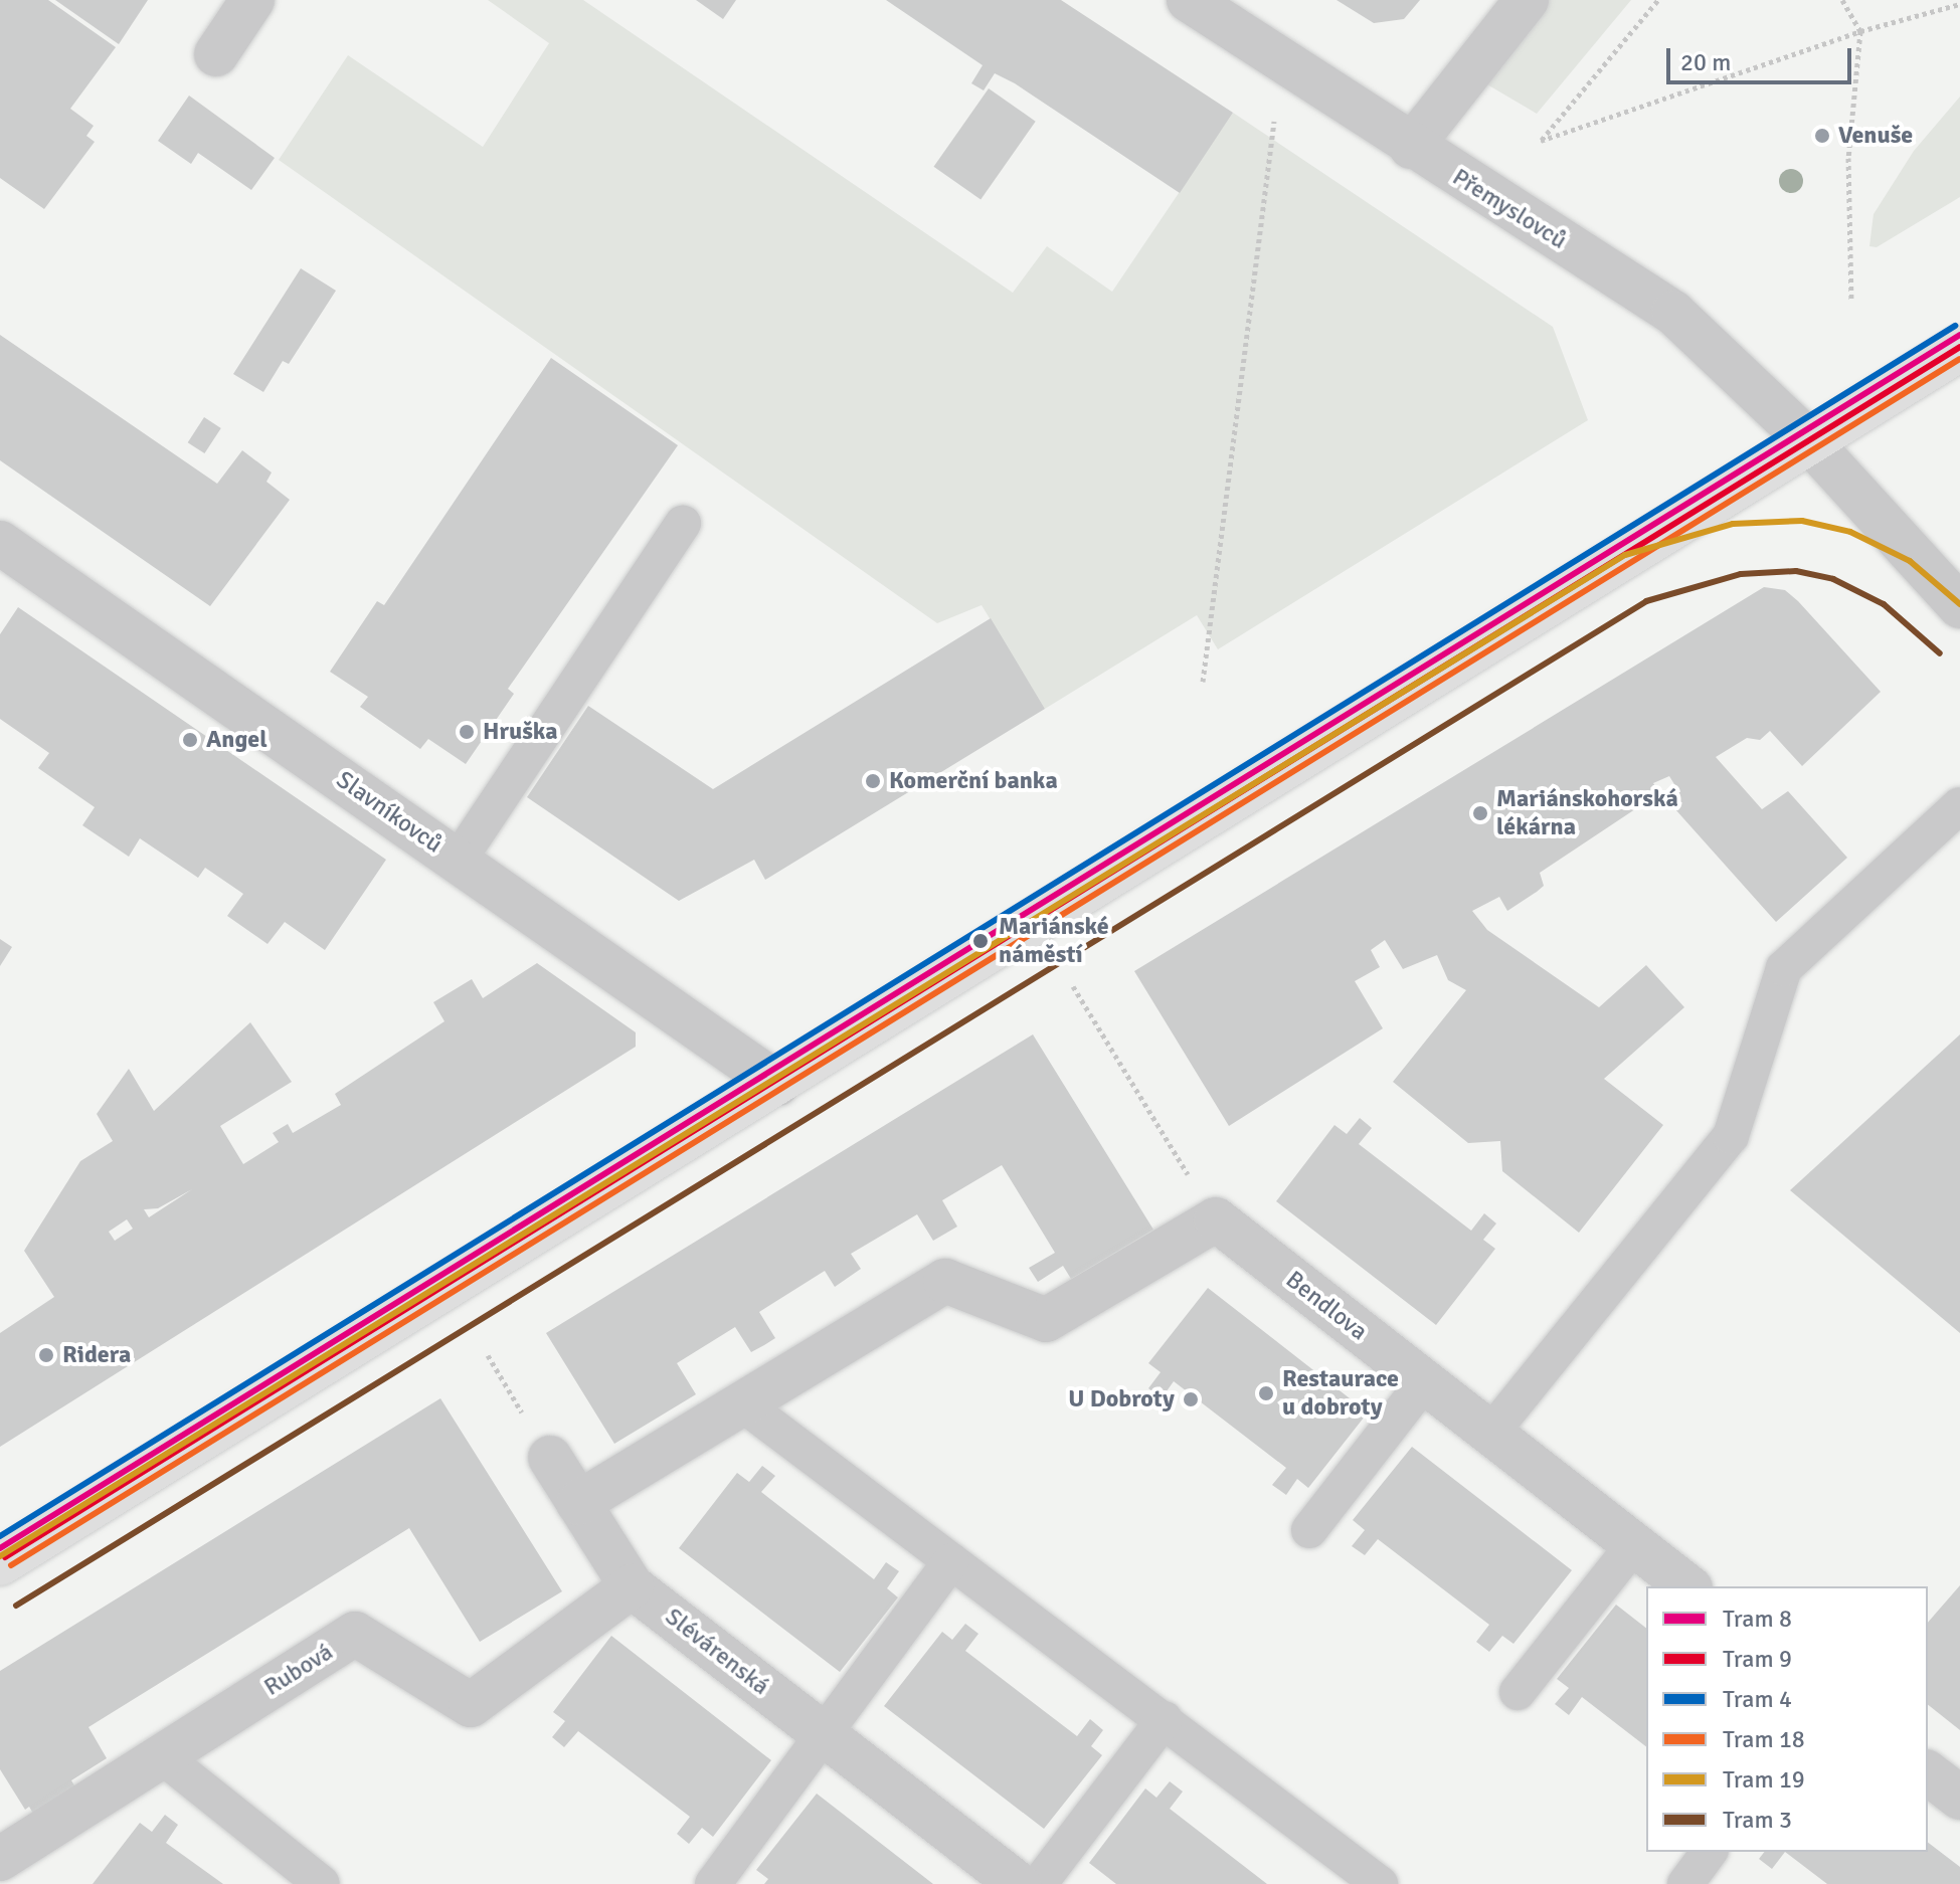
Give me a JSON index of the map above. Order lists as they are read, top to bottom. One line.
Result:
{"streets":{"street":["Přemyslovců","Slavníkovců","Bendlova","Slévárenská","Rubová"]},"crossings":[["Slévárenská","Rubová"]],"places":["Venuše","Hruška","Angel","Komerční banka","Mariánskohorská lékárna","Mariánské náměstí","Ridera","Restaurace u dobroty","U Dobroty"],"lines":["tram line 4","tram line 8","tram line 9","tram line 18","tram line 19","tram line 3"],"legend":["Tram 8","Tram 9","Tram 4","Tram 18","Tram 19","Tram 3"],"scale_bar":"20 m"}
